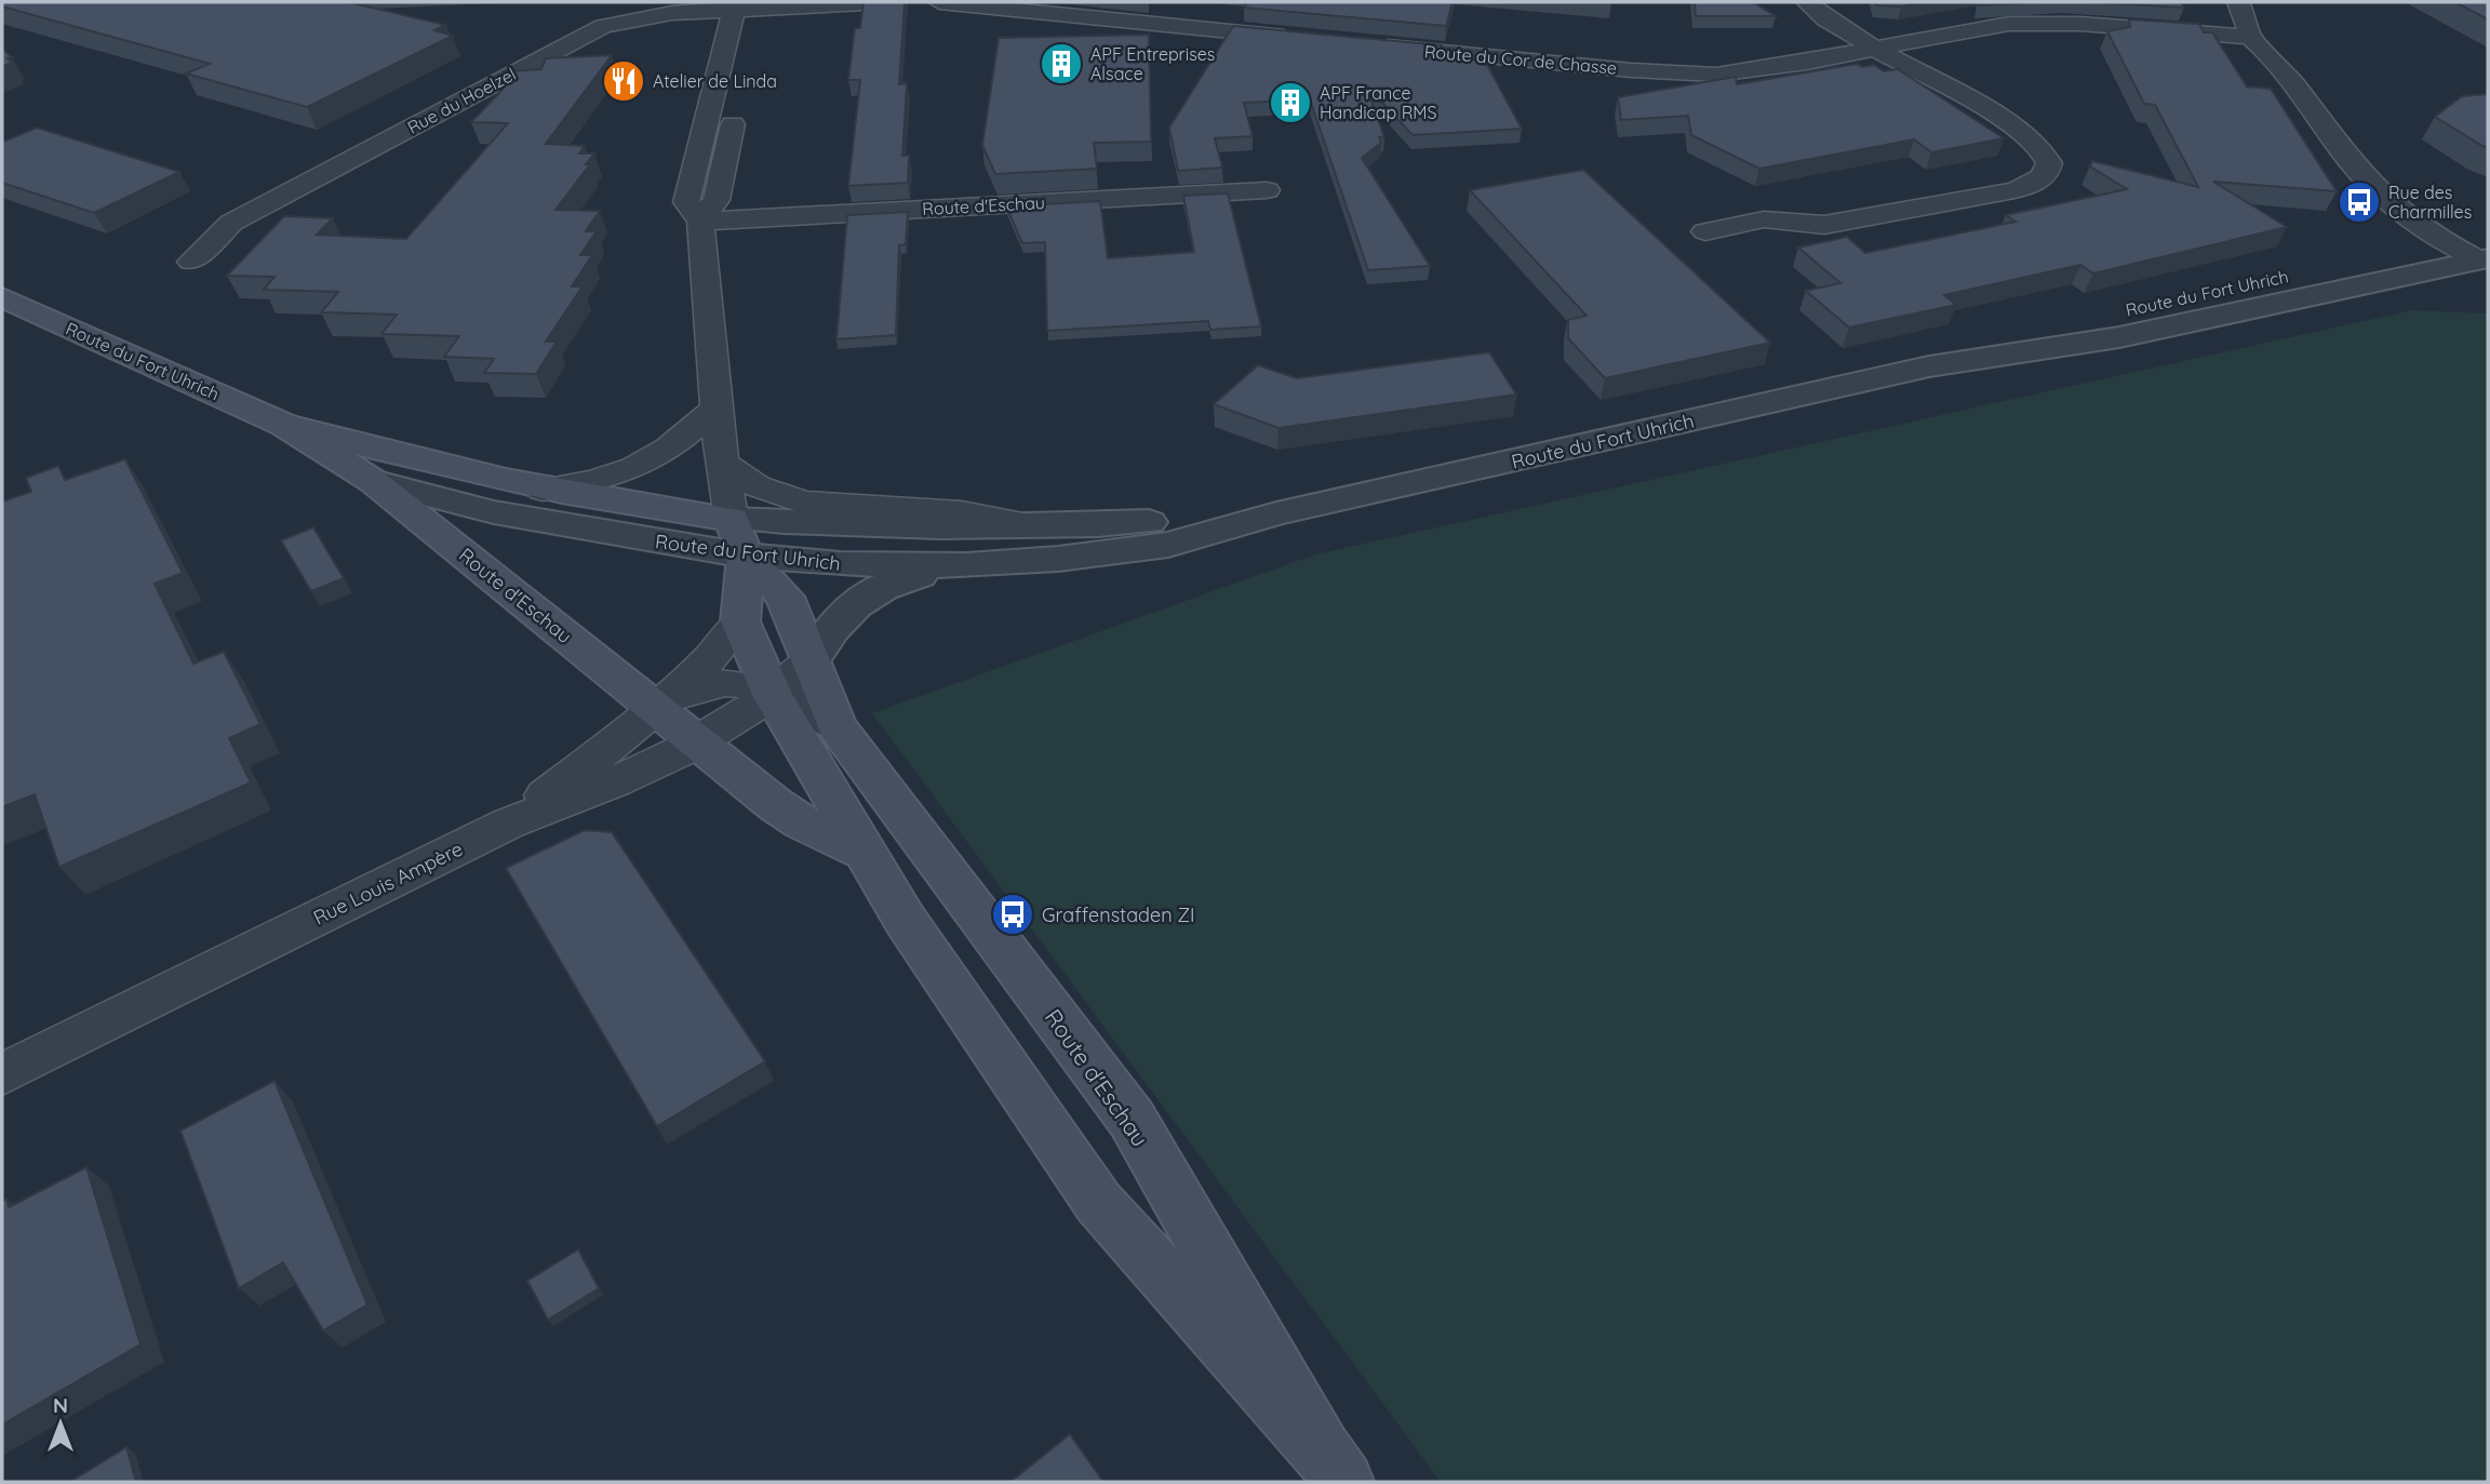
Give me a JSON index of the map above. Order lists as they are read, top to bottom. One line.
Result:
{"streets":{"main road":["Route d'Eschau","Route du Fort Uhrich"],"street":["Route du Cor de Chasse","Rue du Hoelzel","Rue Louis Ampère"]},"crossings":[["Rue du Hoelzel","Route d'Eschau"],["Route d'Eschau","Route du Fort Uhrich"],["Route d'Eschau","Rue Louis Ampère"]],"places":{"building":["APF Entreprises Alsace","APF France Handicap RMS"],"restaurant":["Atelier de Linda"],"bus stop":["Rue des Charmilles","Graffenstaden ZI"]},"north":"top"}
